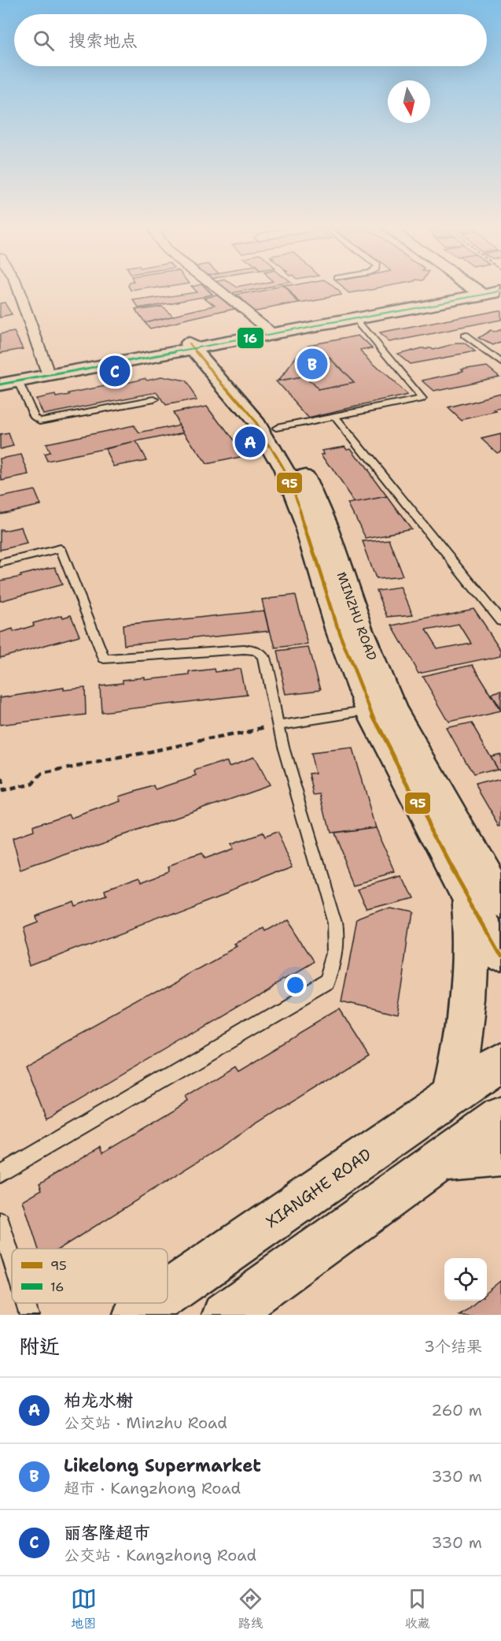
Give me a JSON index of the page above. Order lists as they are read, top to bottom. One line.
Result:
{"streets":{"main road":["MINZHU ROAD","XIANGHE ROAD"]},"lines":["transit line 16","transit line 95"],"legend":["95","16"],"north":"bottom","page":{"search":"搜索地点","pins":["B","C","A"],"heading":["附近","3个结果"],"list":[{"mark":"A","name":"柏龙水榭","note":"公交站 · Minzhu Road","value":"260 m"},{"mark":"B","name":"Likelong Supermarket","note":"超市 · Kangzhong Road","value":"330 m"},{"mark":"C","name":"丽客隆超市","note":"公交站 · Kangzhong Road","value":"330 m"}],"nav":["地图","路线","收藏"]}}
